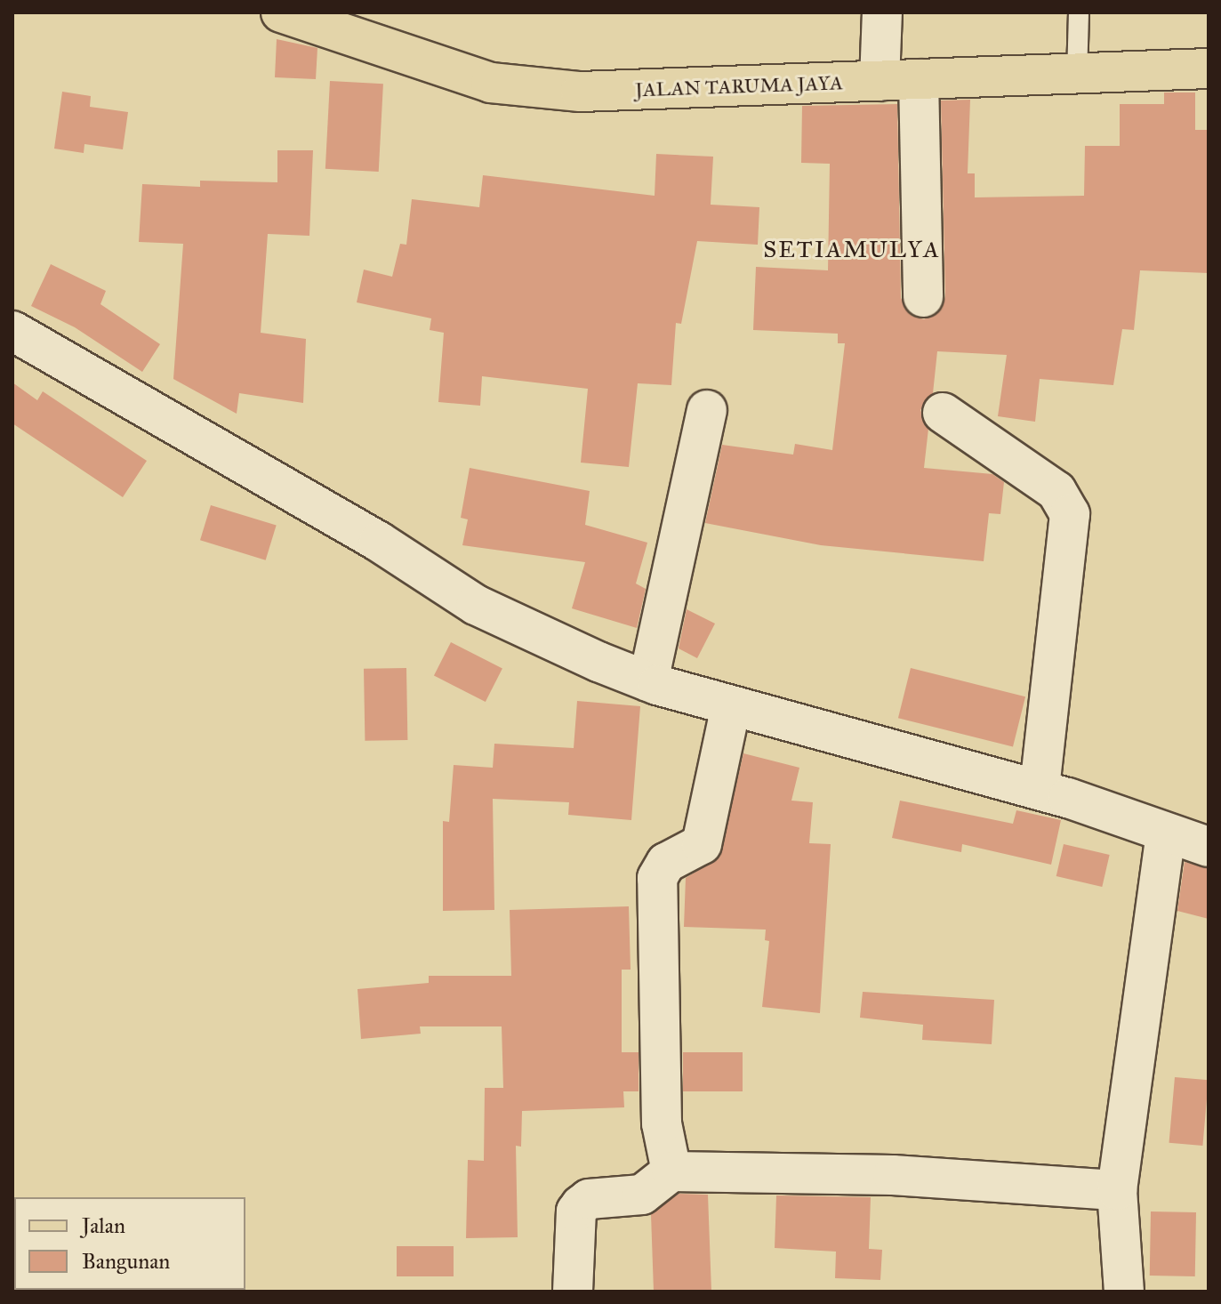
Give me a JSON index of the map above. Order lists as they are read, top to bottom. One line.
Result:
{"streets":{"main road":["JALAN TARUMA JAYA"]},"districts":["SETIAMULYA"],"legend":["Jalan","Bangunan"]}
